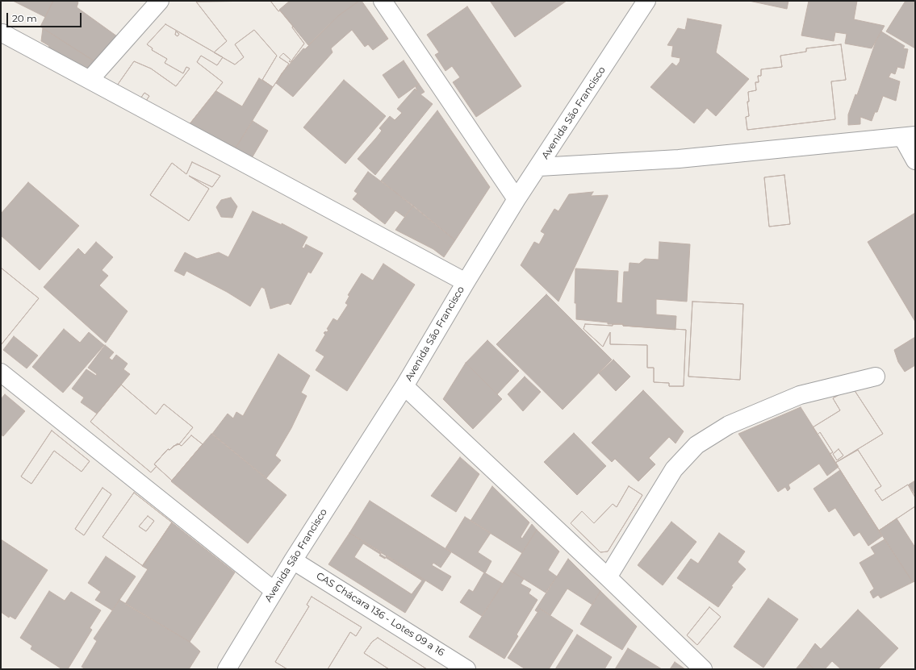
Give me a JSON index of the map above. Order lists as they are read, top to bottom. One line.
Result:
{"streets":{"street":["Avenida São Francisco","CAS Chácara 136 - Lotes 09 a 16"]},"crossings":[["Avenida São Francisco","CAS Chácara 136 - Lotes 09 a 16"]],"scale_bar":"20 m"}
